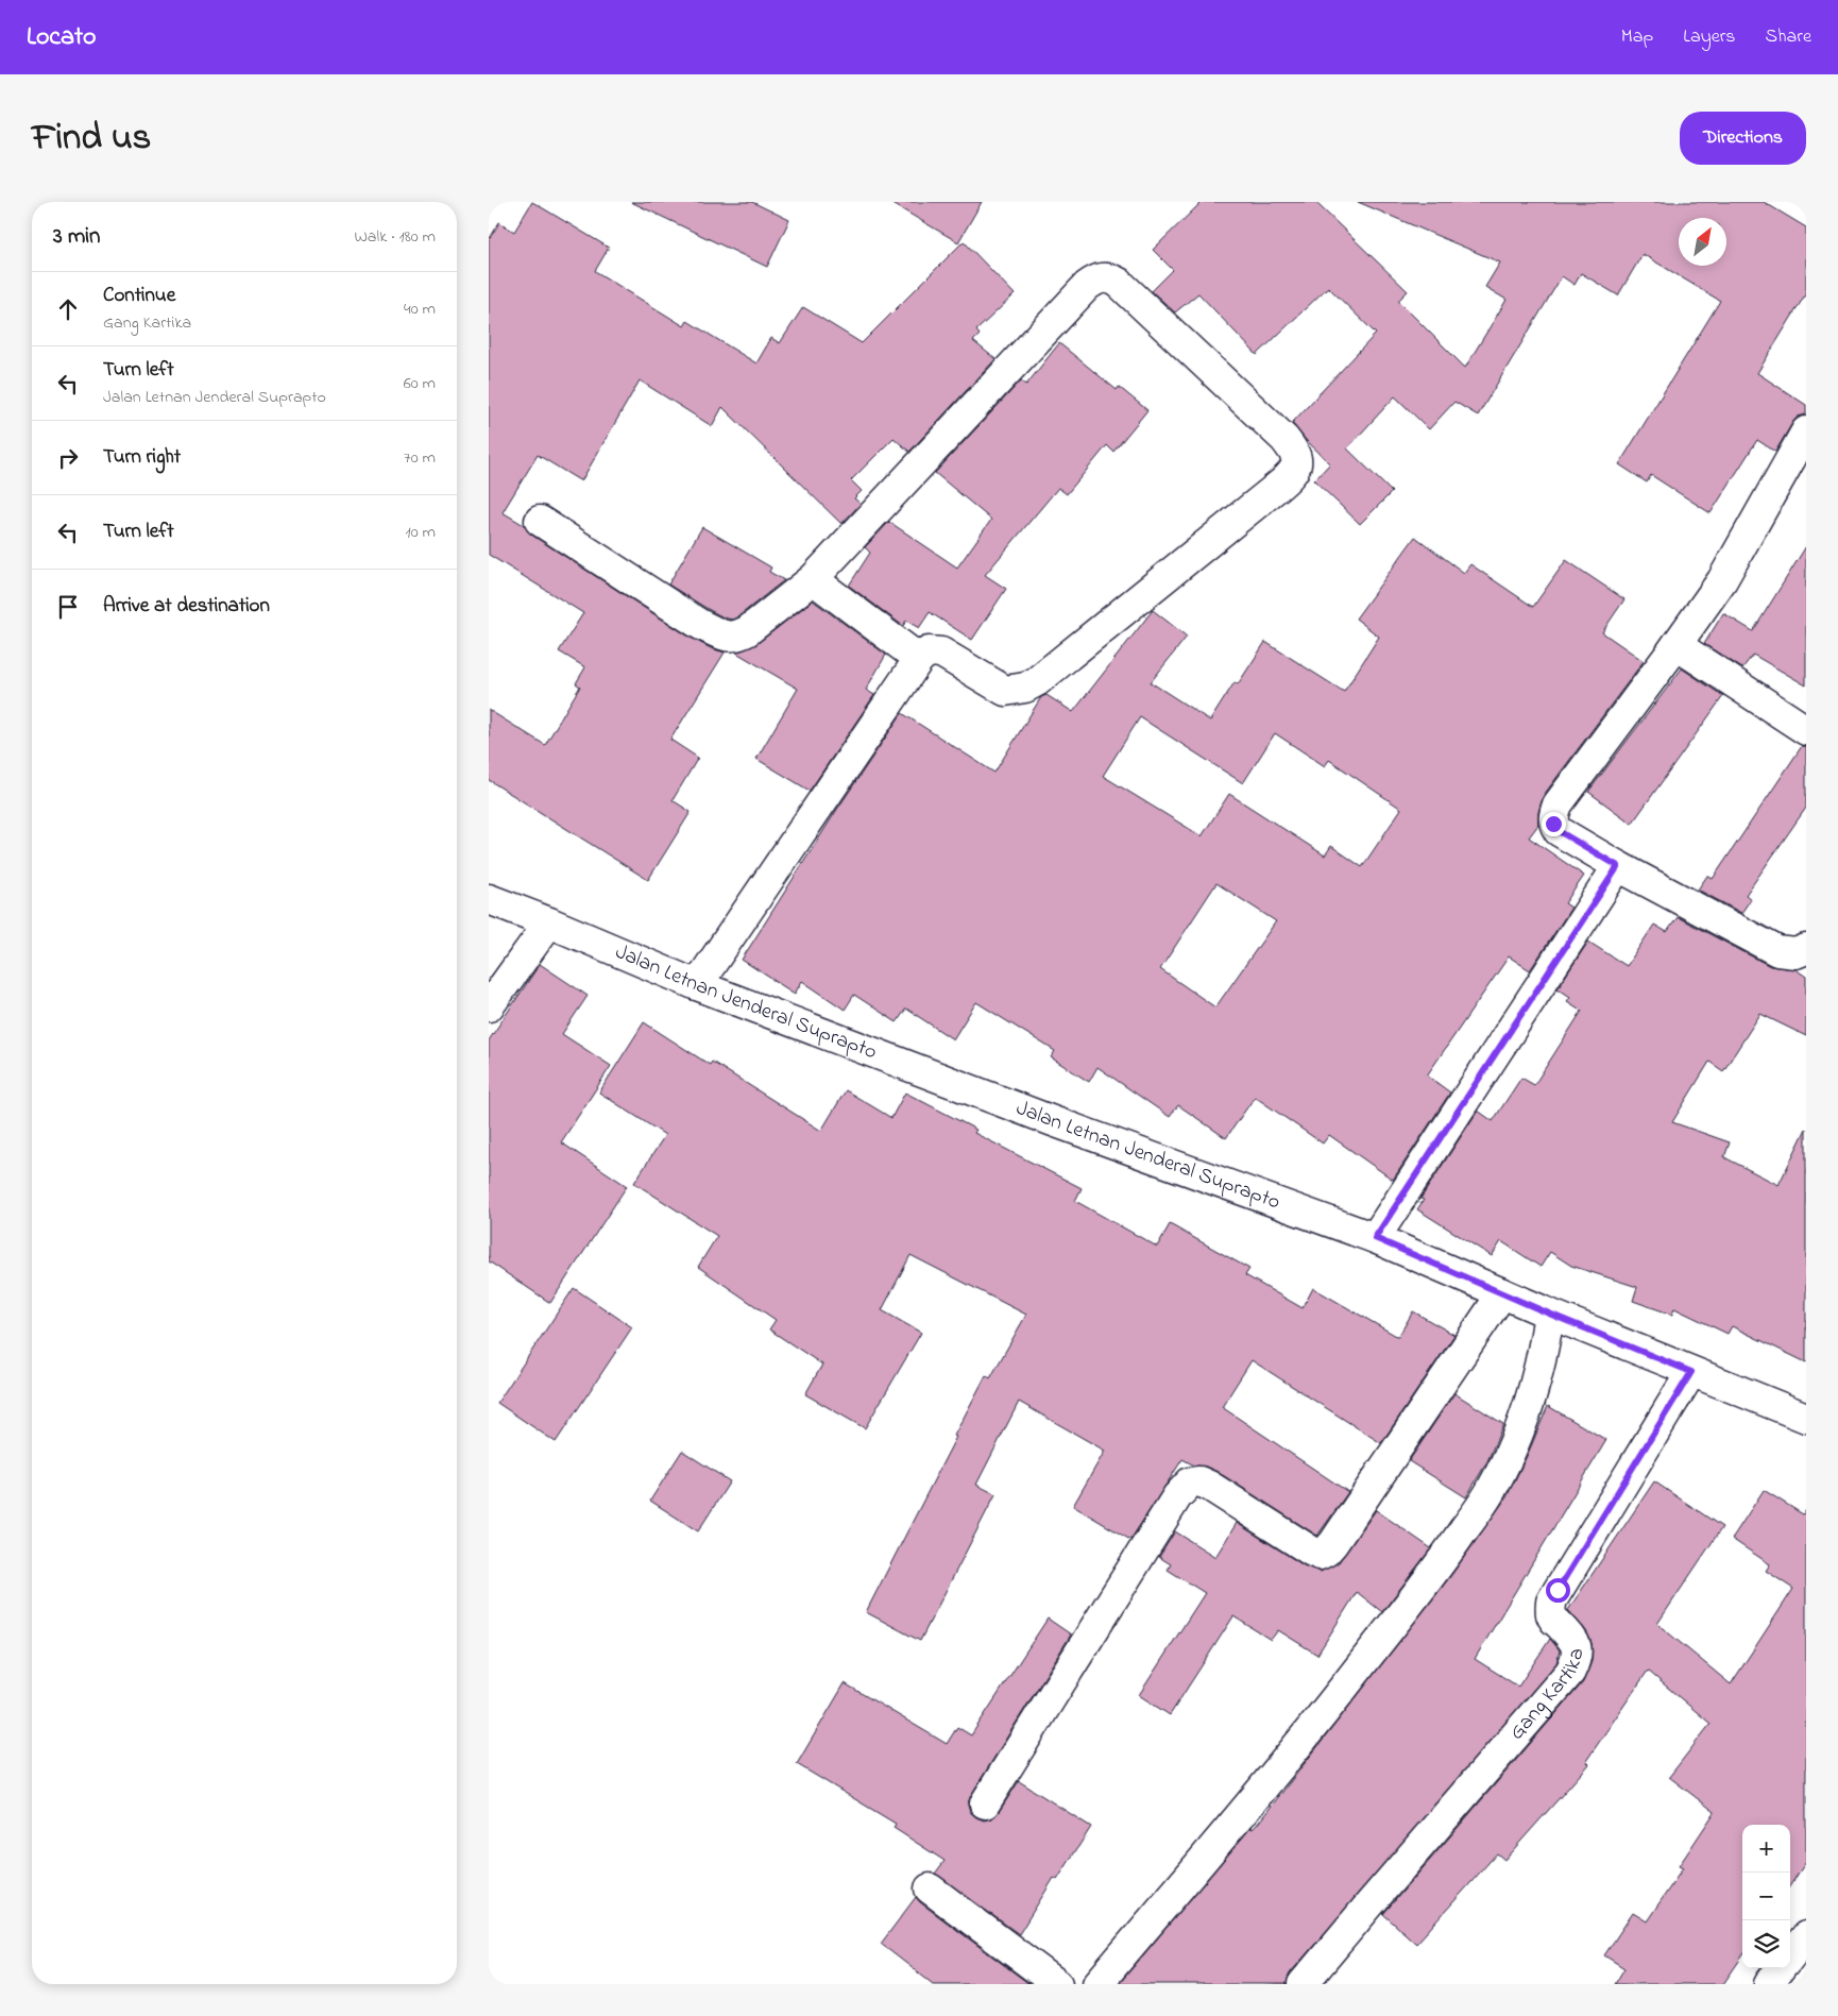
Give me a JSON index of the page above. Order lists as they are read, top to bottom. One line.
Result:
{"streets":{"street":["Jalan Letnan Jenderal Suprapto","Gang Kartika"]},"crossings":[["Jalan Letnan Jenderal Suprapto","Gang Kartika"]],"north":"top right","page":{"header":"Locato","nav":["Map","Layers","Share"],"title":"Find us","buttons":"Directions","heading":["3 min","Walk · 180 m"],"list":[["Continue","Gang Kartika","40 m"],["Turn left","Jalan Letnan Jenderal Suprapto","60 m"],["Turn right","70 m"],["Turn left","10 m"],"Arrive at destination"],"map_buttons":["+","−"]}}
